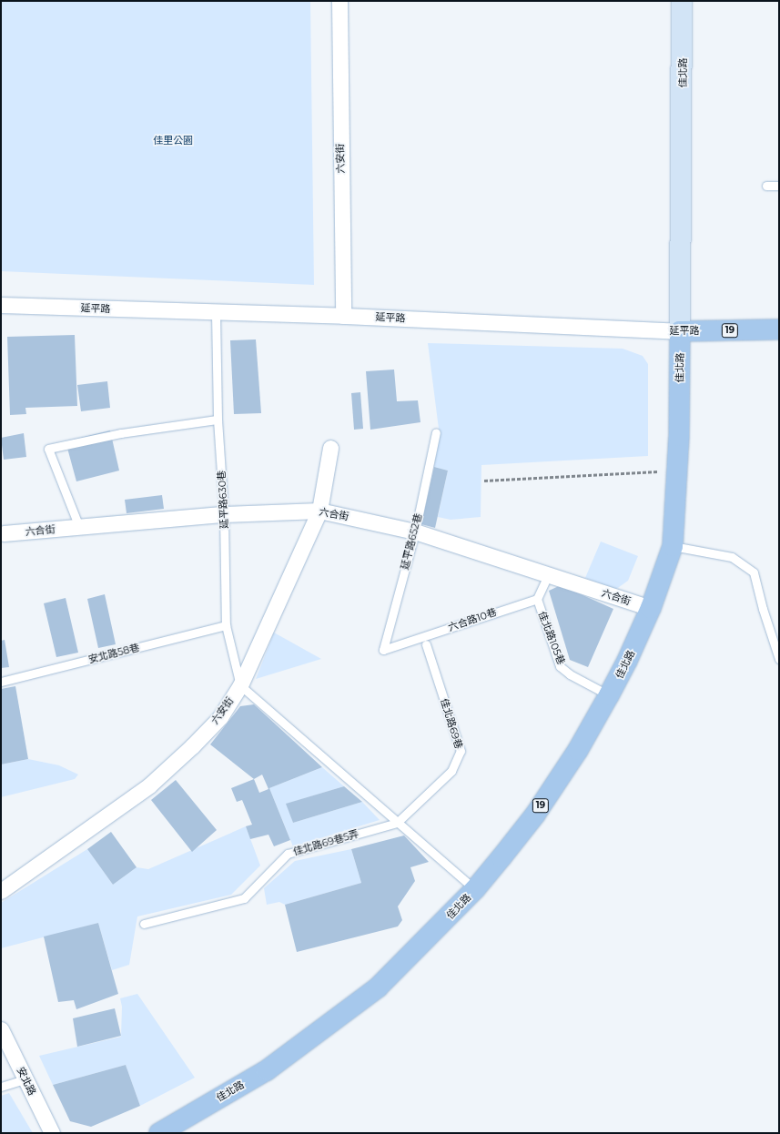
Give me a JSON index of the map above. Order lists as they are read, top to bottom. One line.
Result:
{"streets":{"main road":["佳北路","延平路","19"],"street":["六安街","六合街","安北路"],"lane":["延平路630巷","延平路652巷","六合路10巷","佳北路105巷","安北路58巷","佳北路69巷","佳北路69巷5弄"]},"crossings":[["佳北路","延平路"],["佳北路","六合街"],["佳北路","佳北路105巷"],["六安街","延平路"],["六安街","延平路630巷"],["六安街","六合街"],["延平路","延平路630巷"],["延平路630巷","六合街"],["延平路630巷","安北路58巷"],["六合街","延平路652巷"],["延平路652巷","六合路10巷"],["六合路10巷","佳北路105巷"],["佳北路69巷","佳北路69巷5弄"]],"parks":["佳里公園"]}
